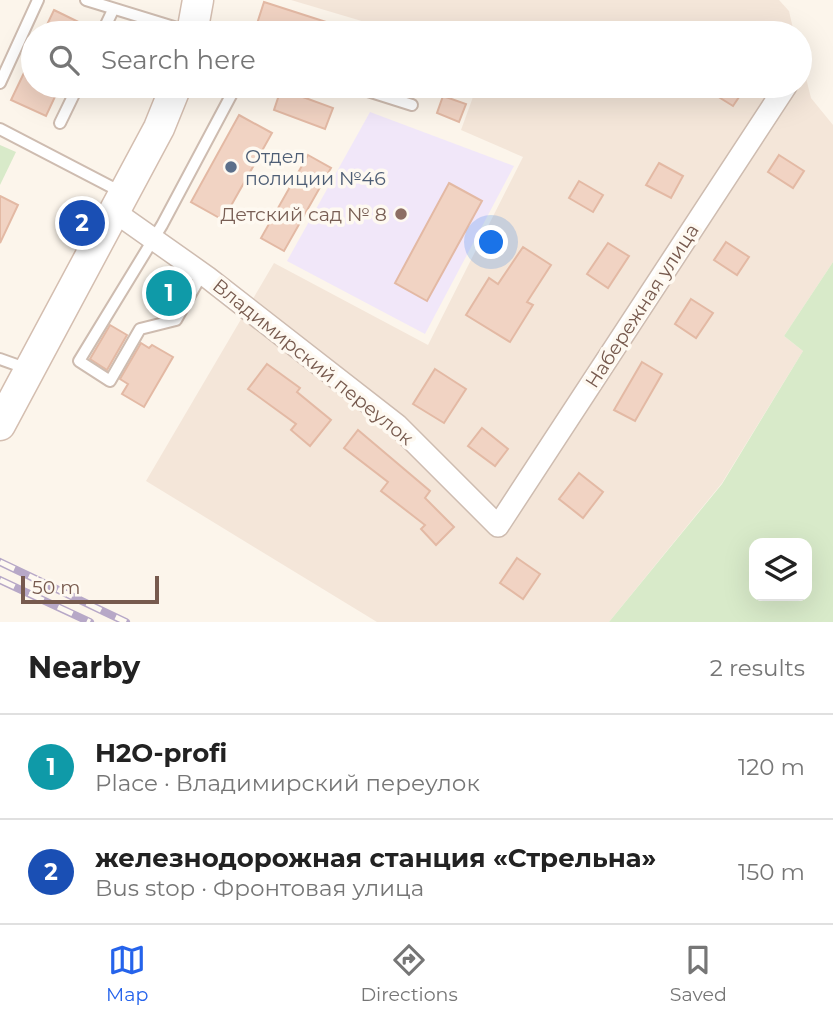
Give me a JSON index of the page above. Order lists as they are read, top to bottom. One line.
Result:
{"streets":{"street":["Набережная улица","Владимирский переулок"]},"crossings":[["Набережная улица","Владимирский переулок"]],"places":["Отдел полиции №46","Детский сад № 8"],"scale_bar":"50 m","page":{"search":"Search here","pins":["2","1"],"scale":"50 m","heading":["Nearby","2 results"],"list":[{"mark":"1","name":"H2O-profi","note":"Place · Владимирский переулок","value":"120 m"},{"mark":"2","name":"железнодорожная станция «Стрельна»","note":"Bus stop · Фронтовая улица","value":"150 m"}],"nav":["Map","Directions","Saved"]}}
